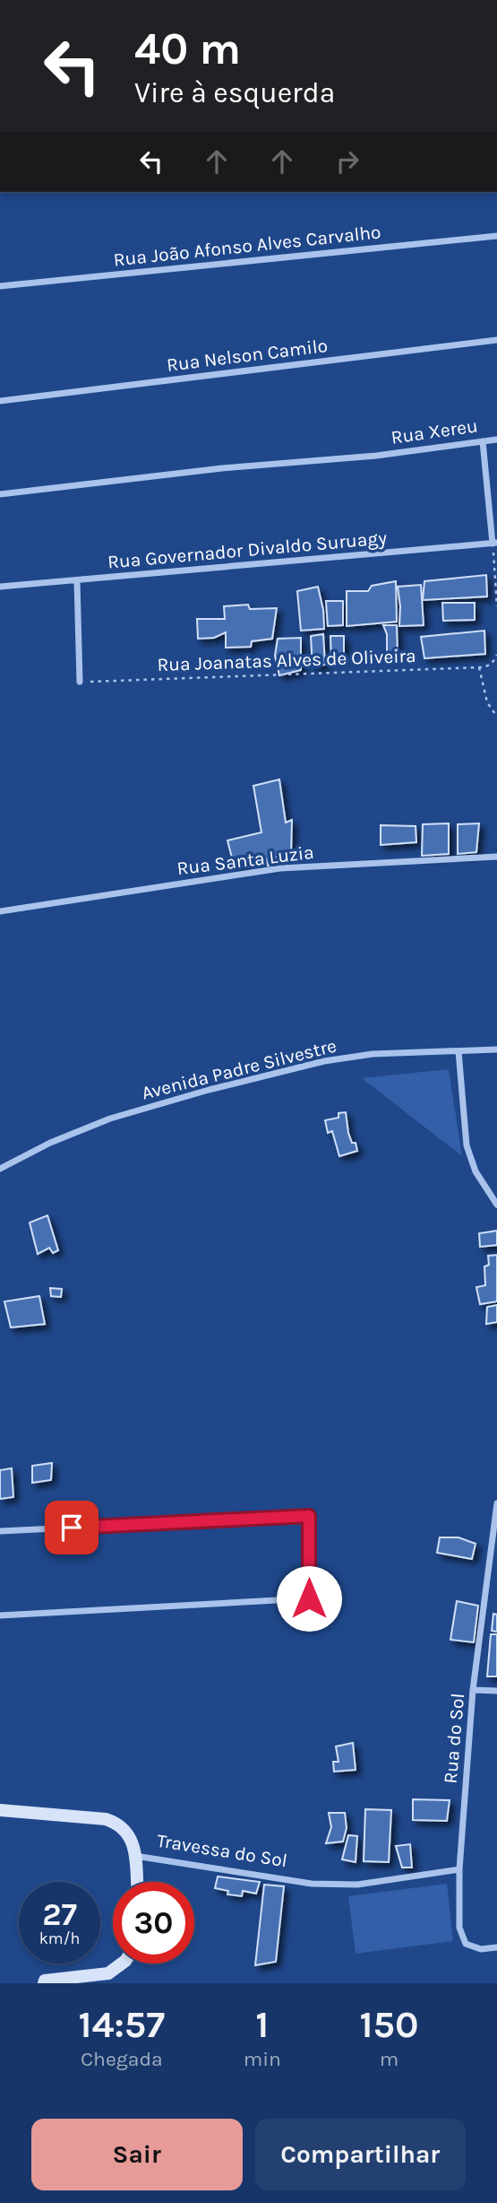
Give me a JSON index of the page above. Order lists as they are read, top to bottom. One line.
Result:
{"streets":{"street":["Rua João Afonso Alves Carvalho","Rua Nelson Camilo","Rua Xereu","Rua Governador Divaldo Suruagy","Rua Santa Luzia","Avenida Padre Silvestre","Rua do Sol","Travessa do Sol"],"path":["Rua Joanatas Alves de Oliveira"]},"crossings":[["Rua do Sol","Travessa do Sol"]],"page":{"turn":["40 m","Vire à esquerda"],"speed":"27 km/h","limit":"30","eta":["14:57","Chegada","1","min","150","m"],"buttons":["Sair","Compartilhar"]}}
